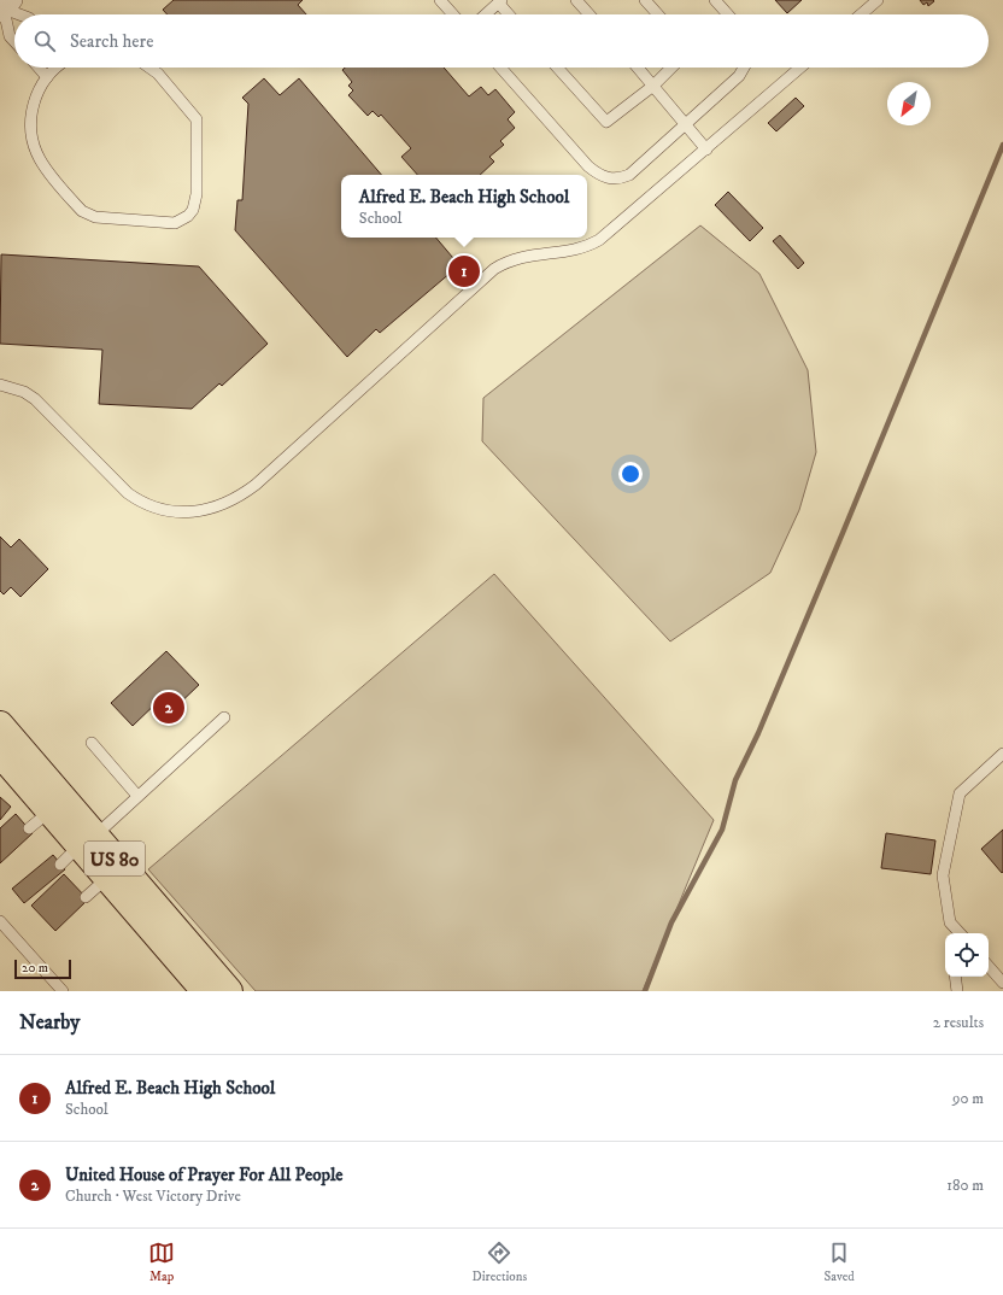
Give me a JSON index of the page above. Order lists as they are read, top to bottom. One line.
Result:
{"streets":{"main road":["US 80"]},"scale_bar":"20 m","north":"bottom left","page":{"search":"Search here","popup":["Alfred E. Beach High School","School"],"pins":["1","2"],"scale":"20 m","heading":["Nearby","2 results"],"list":[{"mark":"1","name":"Alfred E. Beach High School","note":"School","value":"90 m"},{"mark":"2","name":"United House of Prayer For All People","note":"Church · West Victory Drive","value":"180 m"}],"nav":["Map","Directions","Saved"]}}
